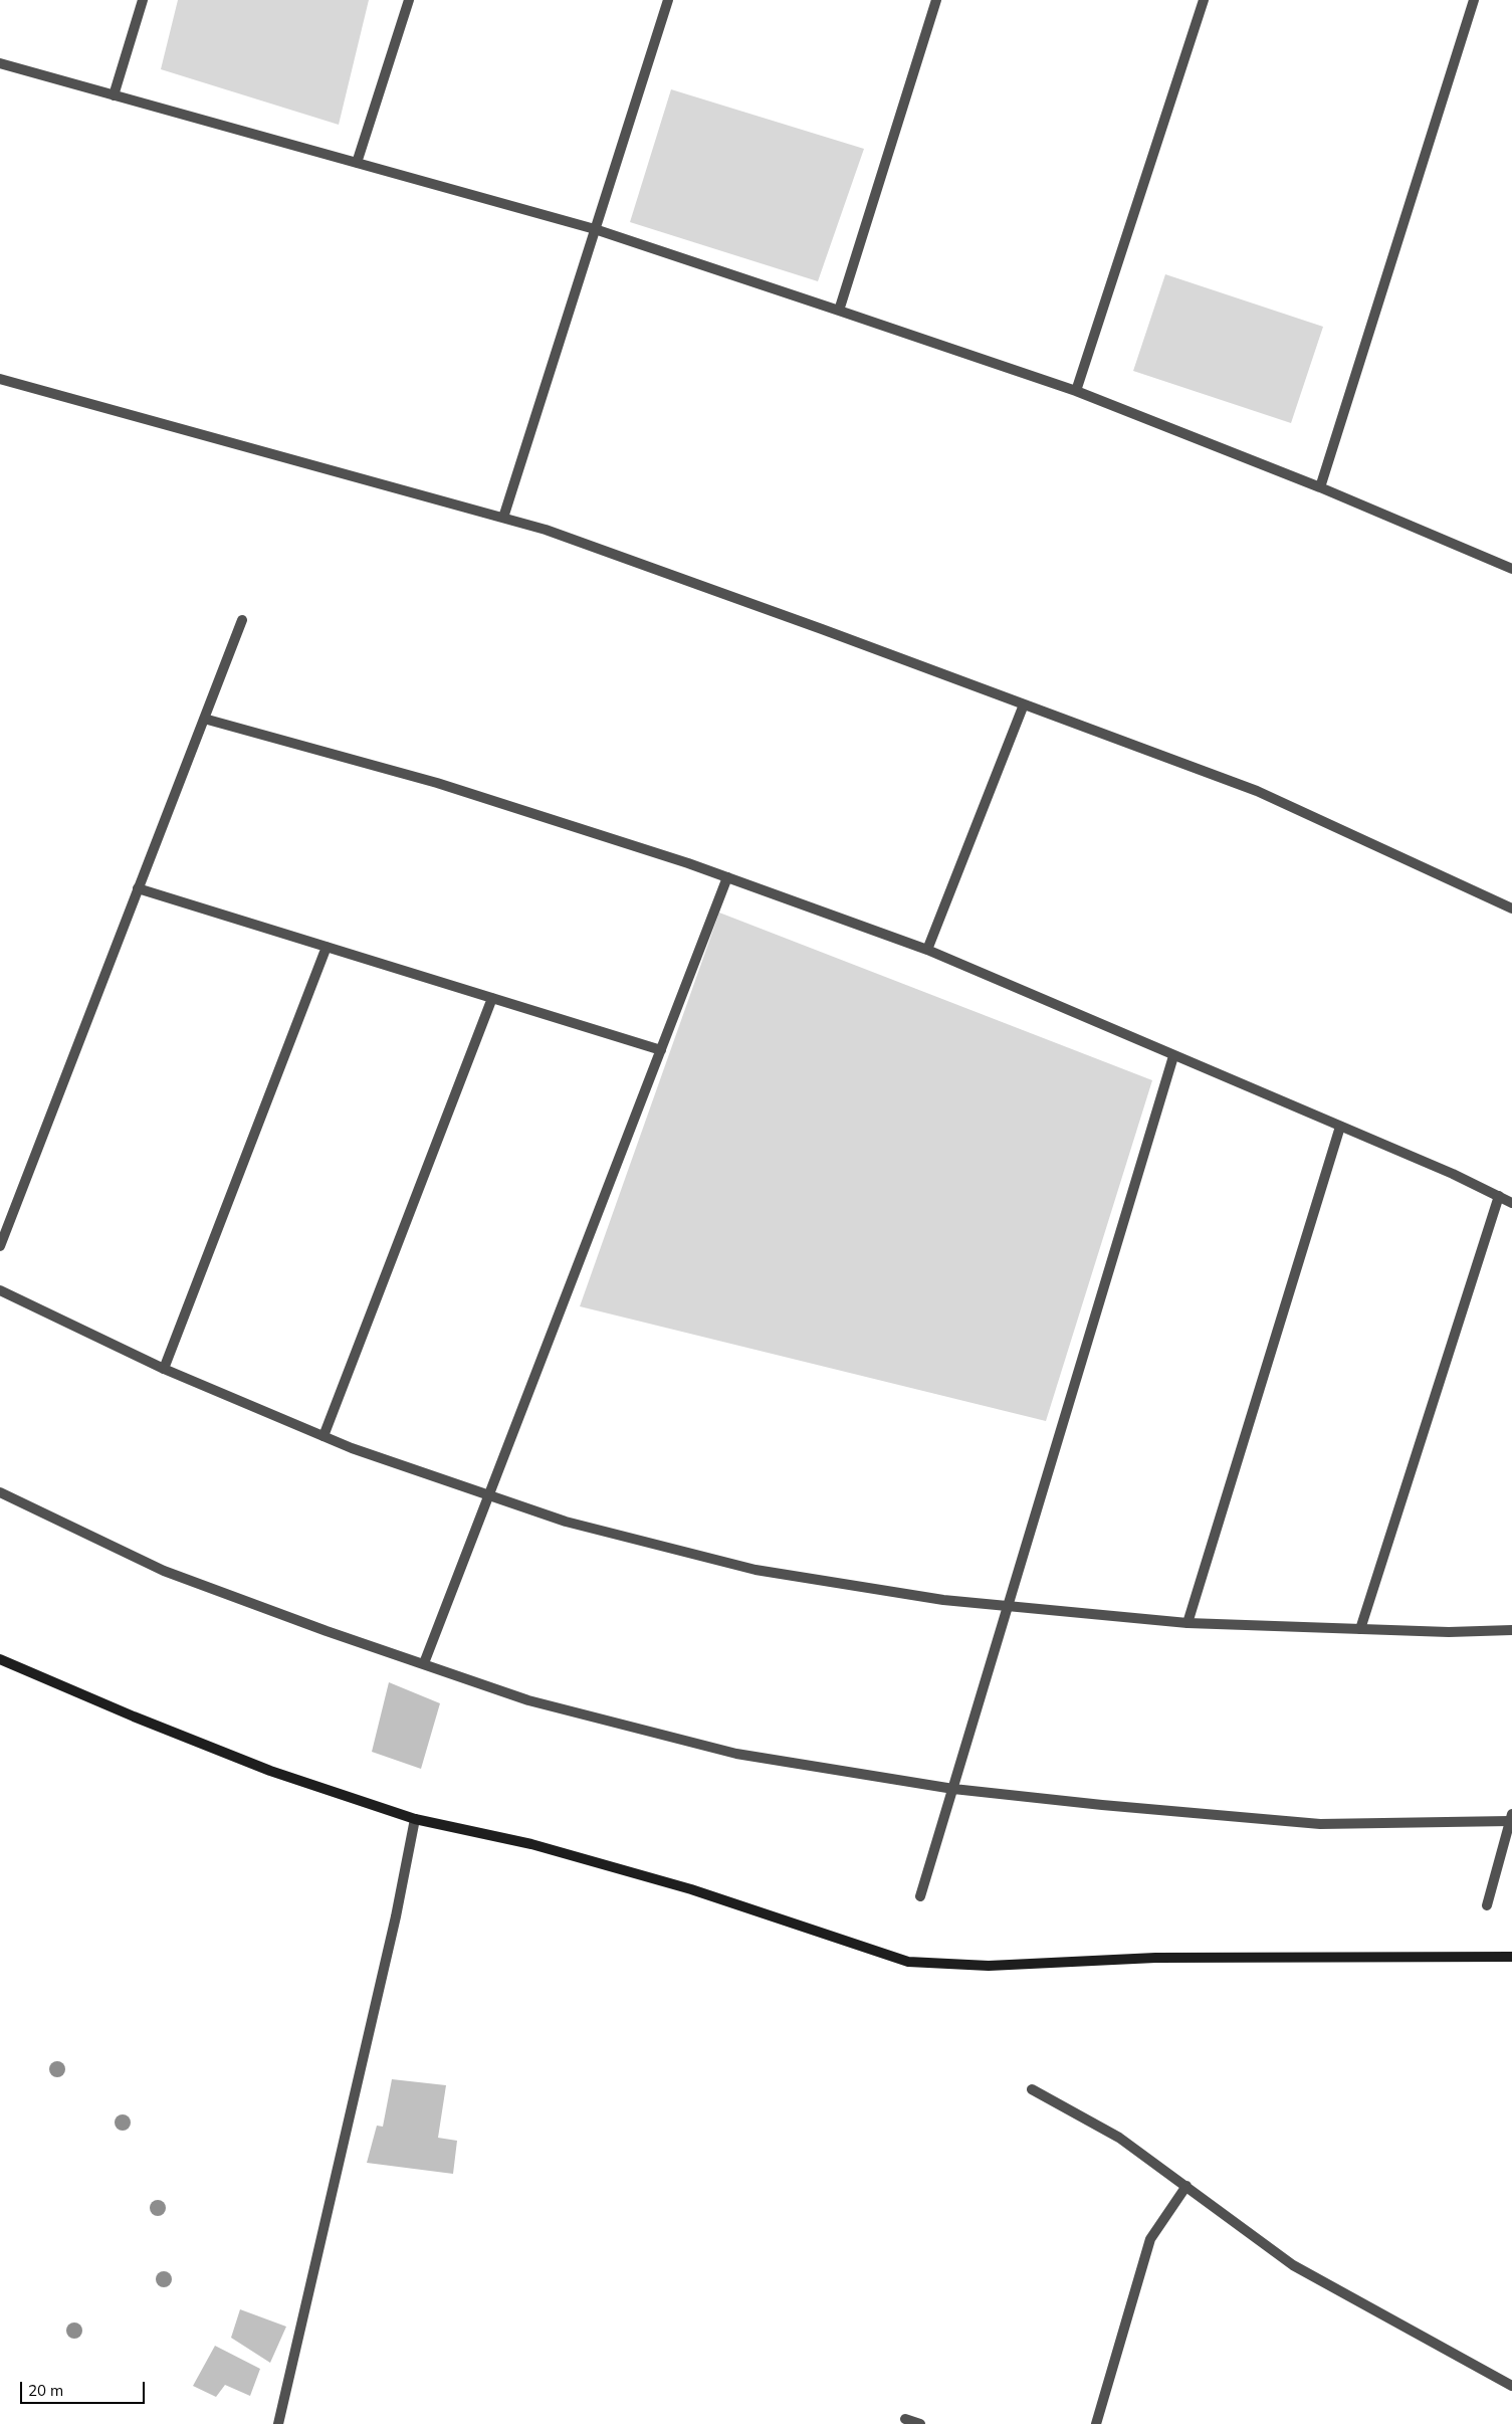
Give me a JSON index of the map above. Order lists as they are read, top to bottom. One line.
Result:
{"scale_bar":"20 m"}
